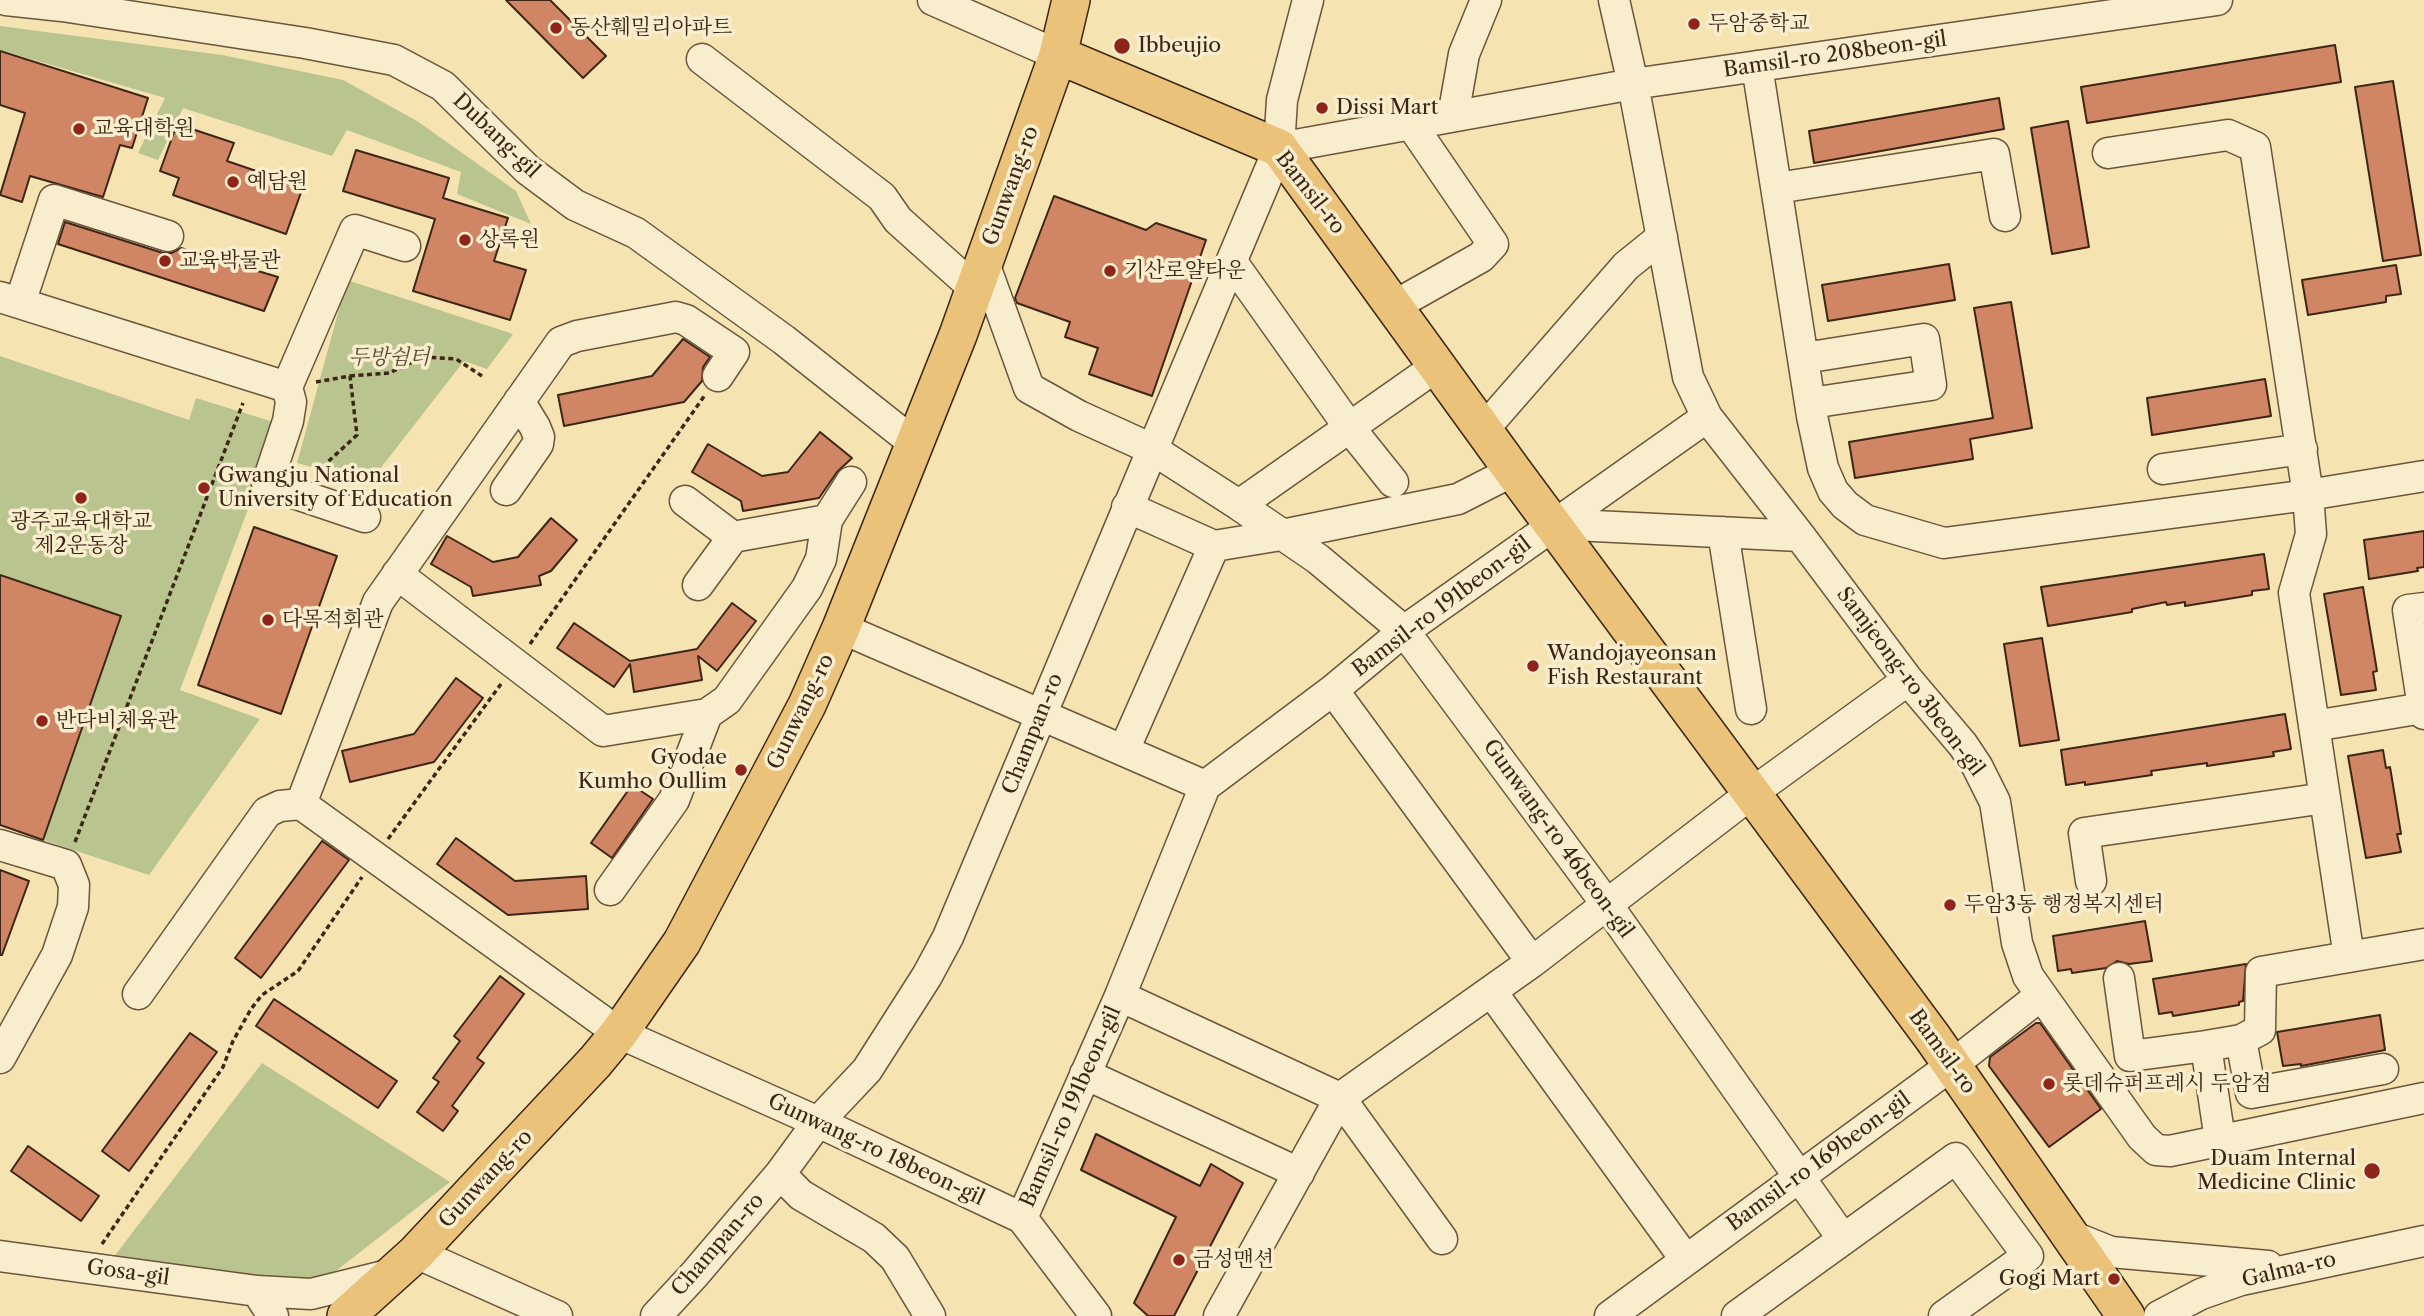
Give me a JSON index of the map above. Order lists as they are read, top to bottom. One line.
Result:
{"streets":{"main road":["Gunwang-ro","Bamsil-ro"],"street":["Bamsil-ro 208beon-gil","Dubang-gil","Bamsil-ro 191beon-gil","Samjeong-ro 3beon-gil","Champan-ro","Gunwang-ro 46beon-gil","Gunwang-ro 18beon-gil","Bamsil-ro 169beon-gil","Galma-ro","Gosa-gil"]},"crossings":[["Bamsil-ro 208beon-gil","Bamsil-ro"],["Bamsil-ro 208beon-gil","Samjeong-ro 3beon-gil"],["Bamsil-ro 208beon-gil","Champan-ro"],["Dubang-gil","Gunwang-ro"],["Gunwang-ro","Bamsil-ro"],["Gunwang-ro","Gunwang-ro 46beon-gil"],["Gunwang-ro","Gunwang-ro 18beon-gil"],["Gunwang-ro","Gosa-gil"],["Bamsil-ro","Bamsil-ro 191beon-gil"],["Bamsil-ro","Champan-ro"],["Bamsil-ro","Bamsil-ro 169beon-gil"],["Bamsil-ro 191beon-gil","Gunwang-ro 46beon-gil"],["Bamsil-ro 191beon-gil","Gunwang-ro 18beon-gil"],["Samjeong-ro 3beon-gil","Bamsil-ro 169beon-gil"],["Champan-ro","Gunwang-ro 46beon-gil"],["Champan-ro","Gunwang-ro 18beon-gil"],["Gunwang-ro 46beon-gil","Bamsil-ro 169beon-gil"]],"parks":["두방쉼터"],"places":["두암중학교","동산훼밀리아파트","Ibbeujio","Dissi Mart","교육대학원","예담원","상록원","교육박물관","기산로얄타운","Gwangju National University of Education","광주교육대학교 제2운동장","다목적회관","Wandojayeonsan Fish Restaurant","반다비체육관","Gyodae Kumho Oullim","두암3동 행정복지센터","롯데슈퍼프레시 두암점","Duam Internal Medicine Clinic","금성맨션","Gogi Mart"]}
